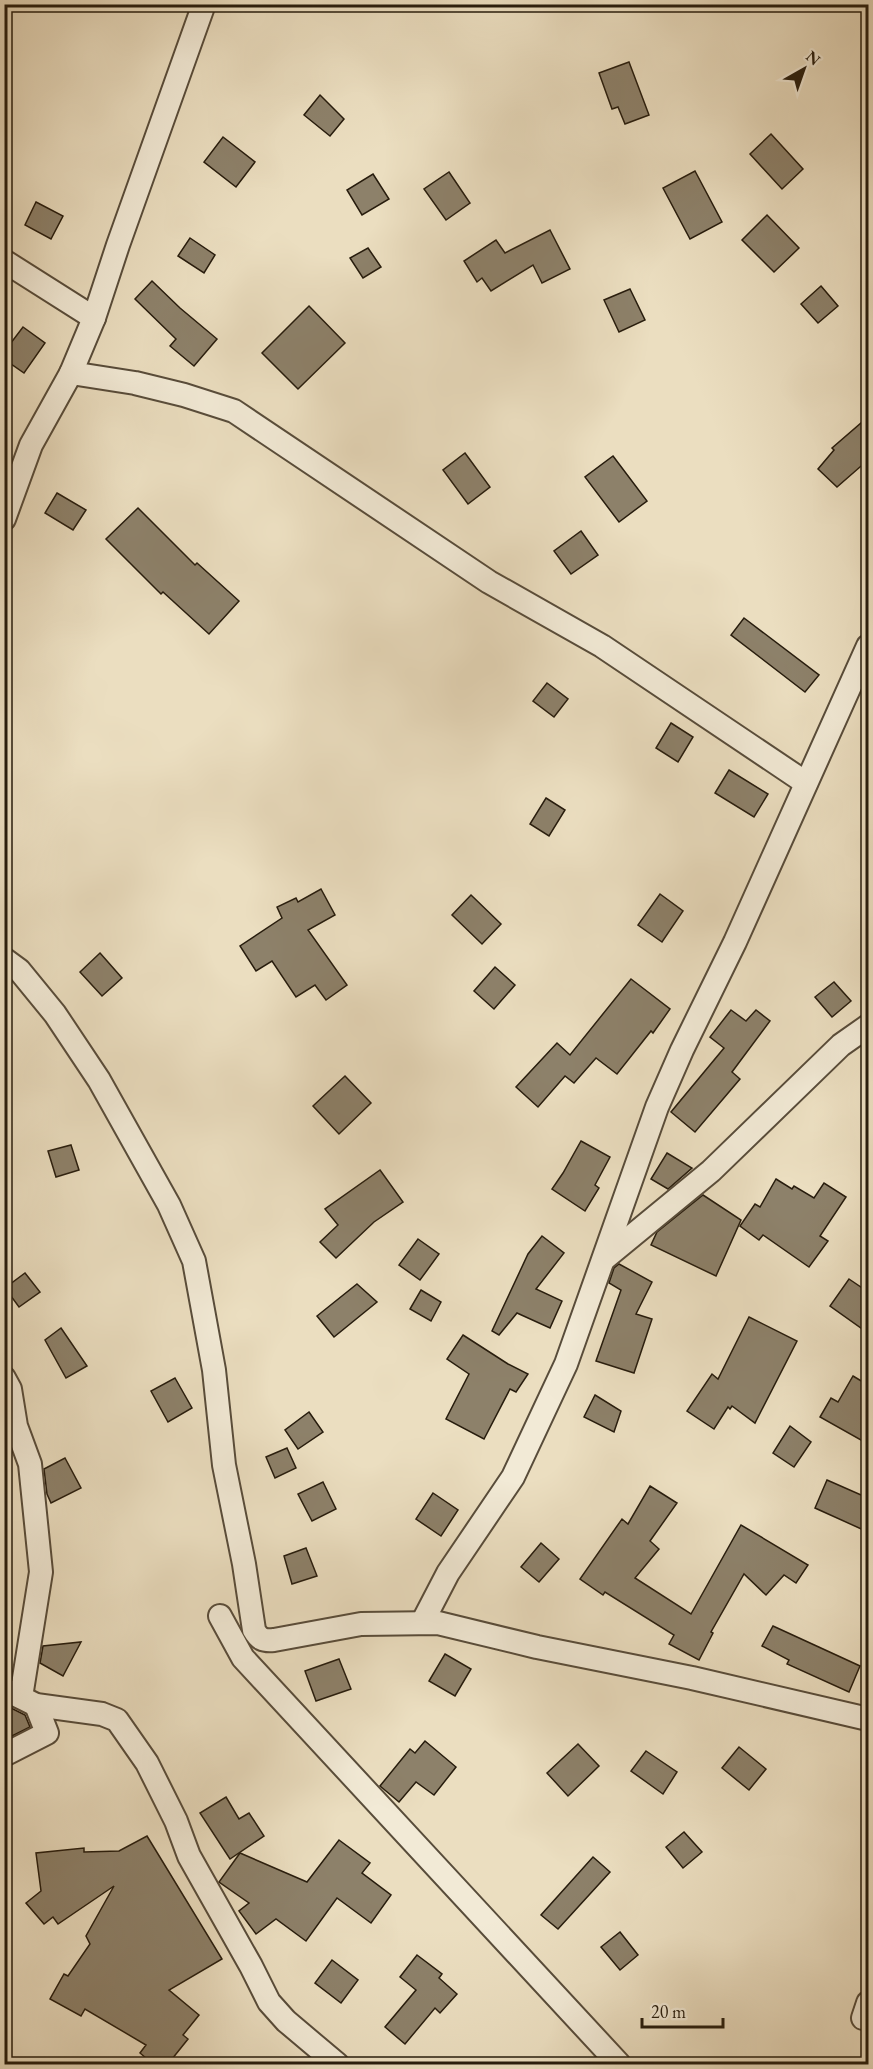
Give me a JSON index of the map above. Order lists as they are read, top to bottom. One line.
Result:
{"scale_bar":"20 m","north":"top right"}
